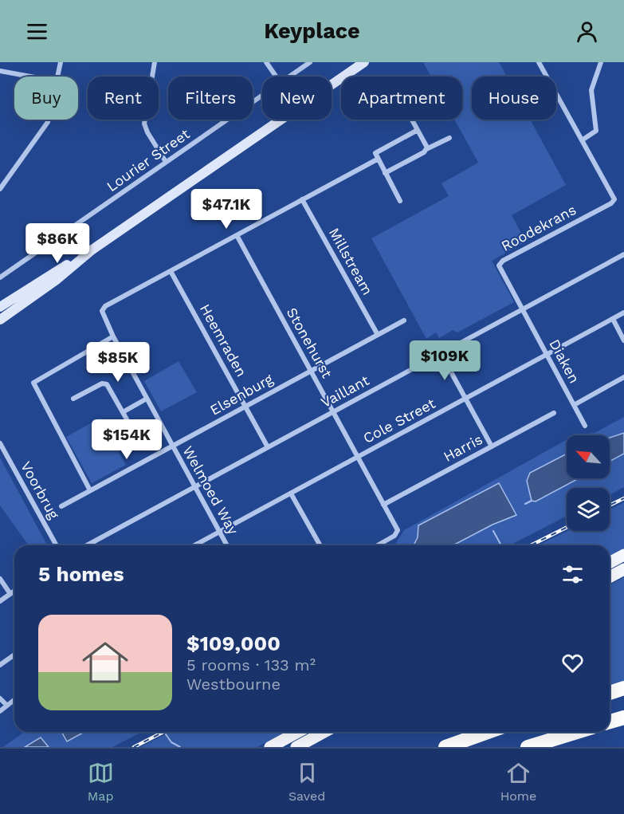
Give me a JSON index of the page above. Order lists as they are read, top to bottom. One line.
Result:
{"streets":{"street":["Lourier Street","Roodekrans","Millstream","Heemraden","Stonehurst","Diaken","Vaillant","Elsenburg","Cole Street","Harris","Voorbrug","Welmoed Way"]},"crossings":[["Roodekrans","Diaken"],["Roodekrans","Vaillant"],["Millstream","Elsenburg"],["Heemraden","Vaillant"],["Heemraden","Elsenburg"],["Heemraden","Welmoed Way"],["Stonehurst","Vaillant"],["Stonehurst","Elsenburg"],["Stonehurst","Cole Street"],["Stonehurst","Harris"],["Diaken","Vaillant"],["Diaken","Cole Street"],["Vaillant","Welmoed Way"],["Elsenburg","Welmoed Way"],["Cole Street","Welmoed Way"]],"north":"top left","page":{"header":"Keyplace","chip":["Buy","Rent","Filters","New","Apartment","House"],"price":["$47.1K","$86K","$109K","$85K","$154K"],"heading":"5 homes","list":[{"name":"$109,000","note":"5 rooms · 133 m² · Westbourne"}],"tabs":["Map","Saved","Home"]}}
